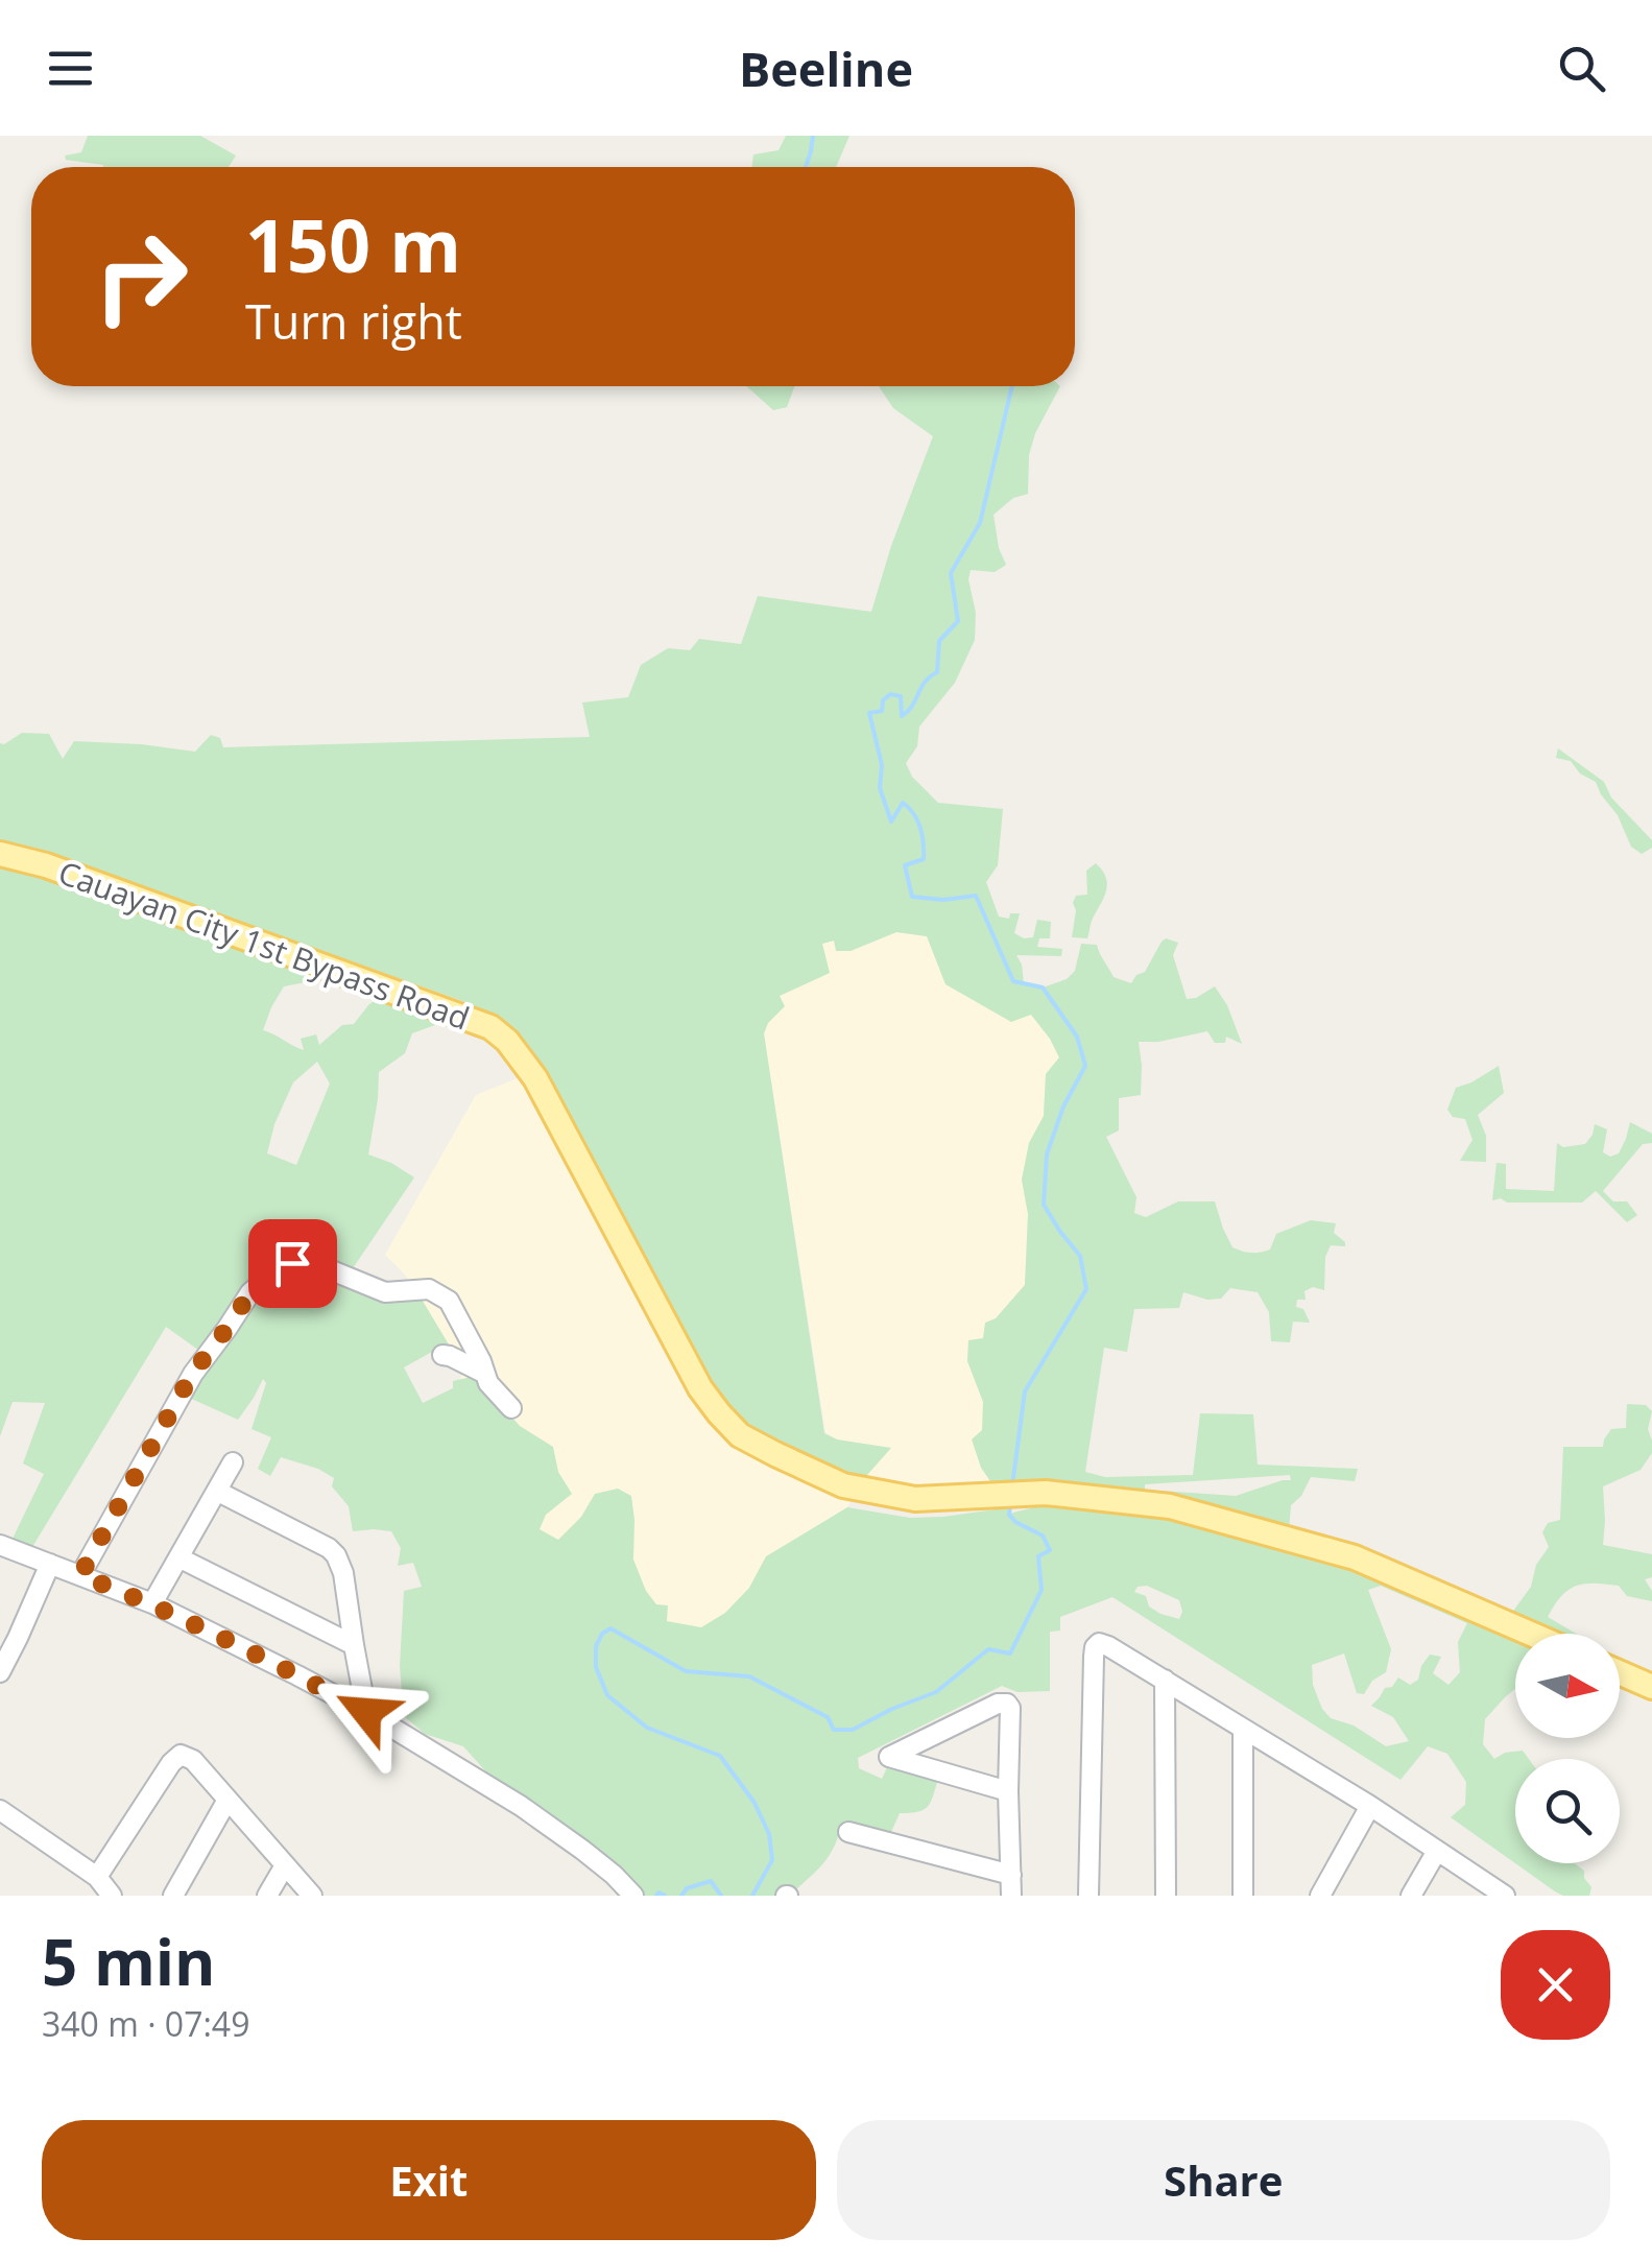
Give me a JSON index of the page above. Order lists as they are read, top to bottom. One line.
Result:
{"streets":{"main road":["Cauayan City 1st Bypass Road"]},"north":"right","page":{"header":"Beeline","turn":["150 m","Turn right"],"heading":["5 min","340 m · 07:49"],"buttons":["Exit","Share"]}}
